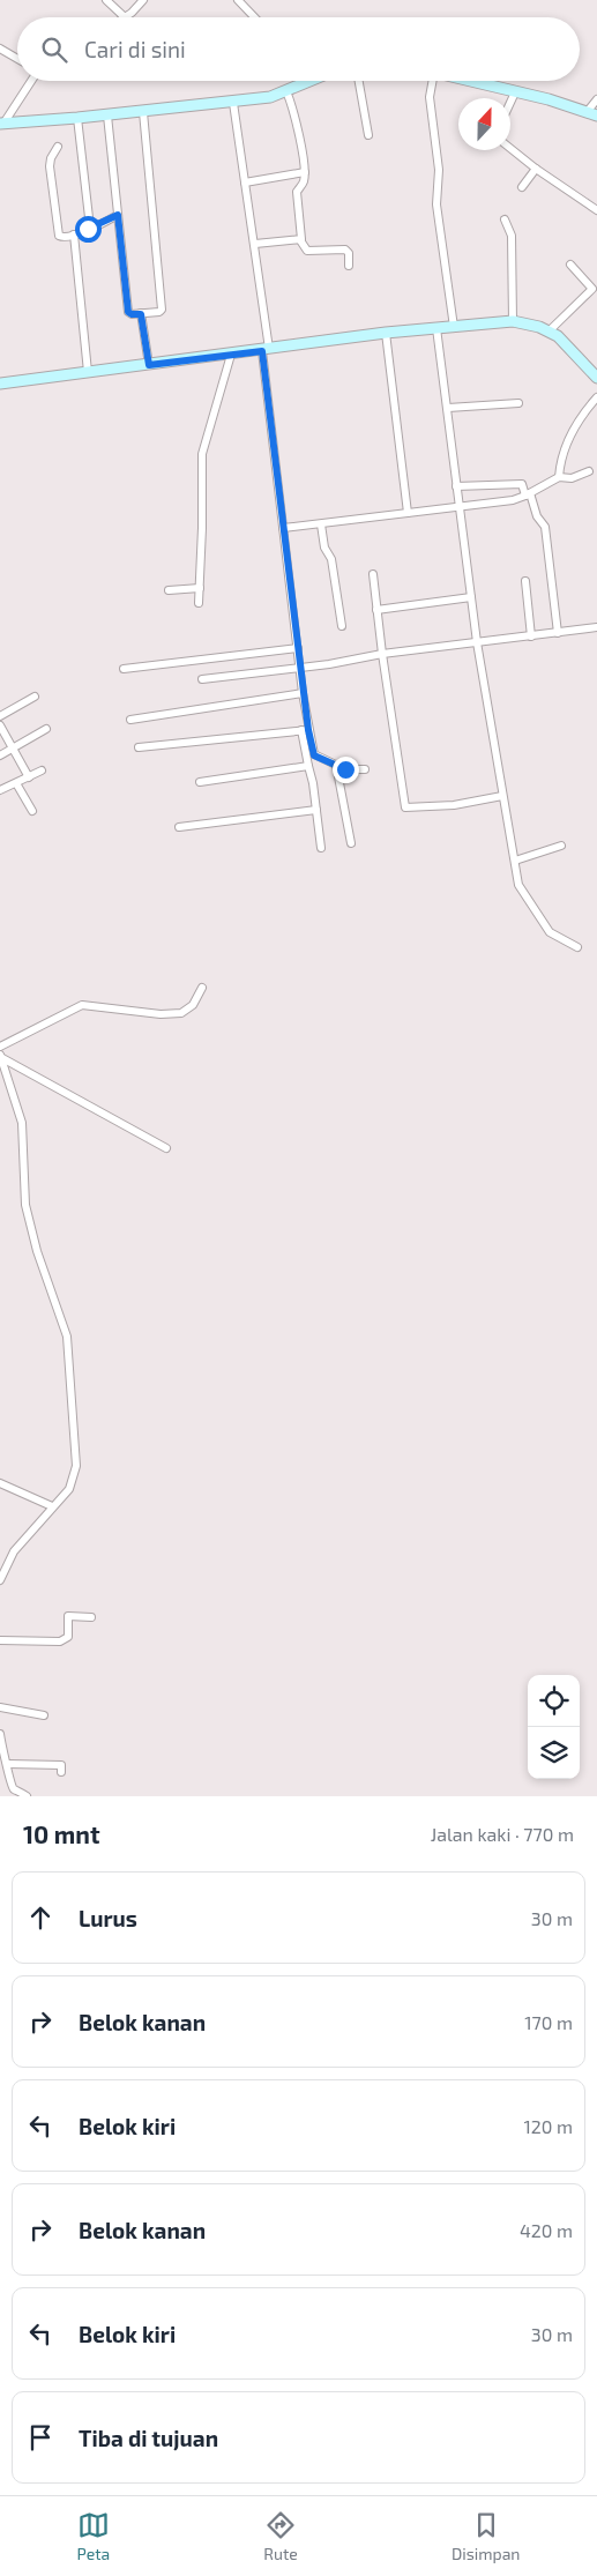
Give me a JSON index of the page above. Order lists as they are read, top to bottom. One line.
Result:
{"north":"top","page":{"search":"Cari di sini","heading":["10 mnt","Jalan kaki · 770 m"],"list":[["Lurus","30 m"],["Belok kanan","170 m"],["Belok kiri","120 m"],["Belok kanan","420 m"],["Belok kiri","30 m"],"Tiba di tujuan"],"nav":["Peta","Rute","Disimpan"]}}
